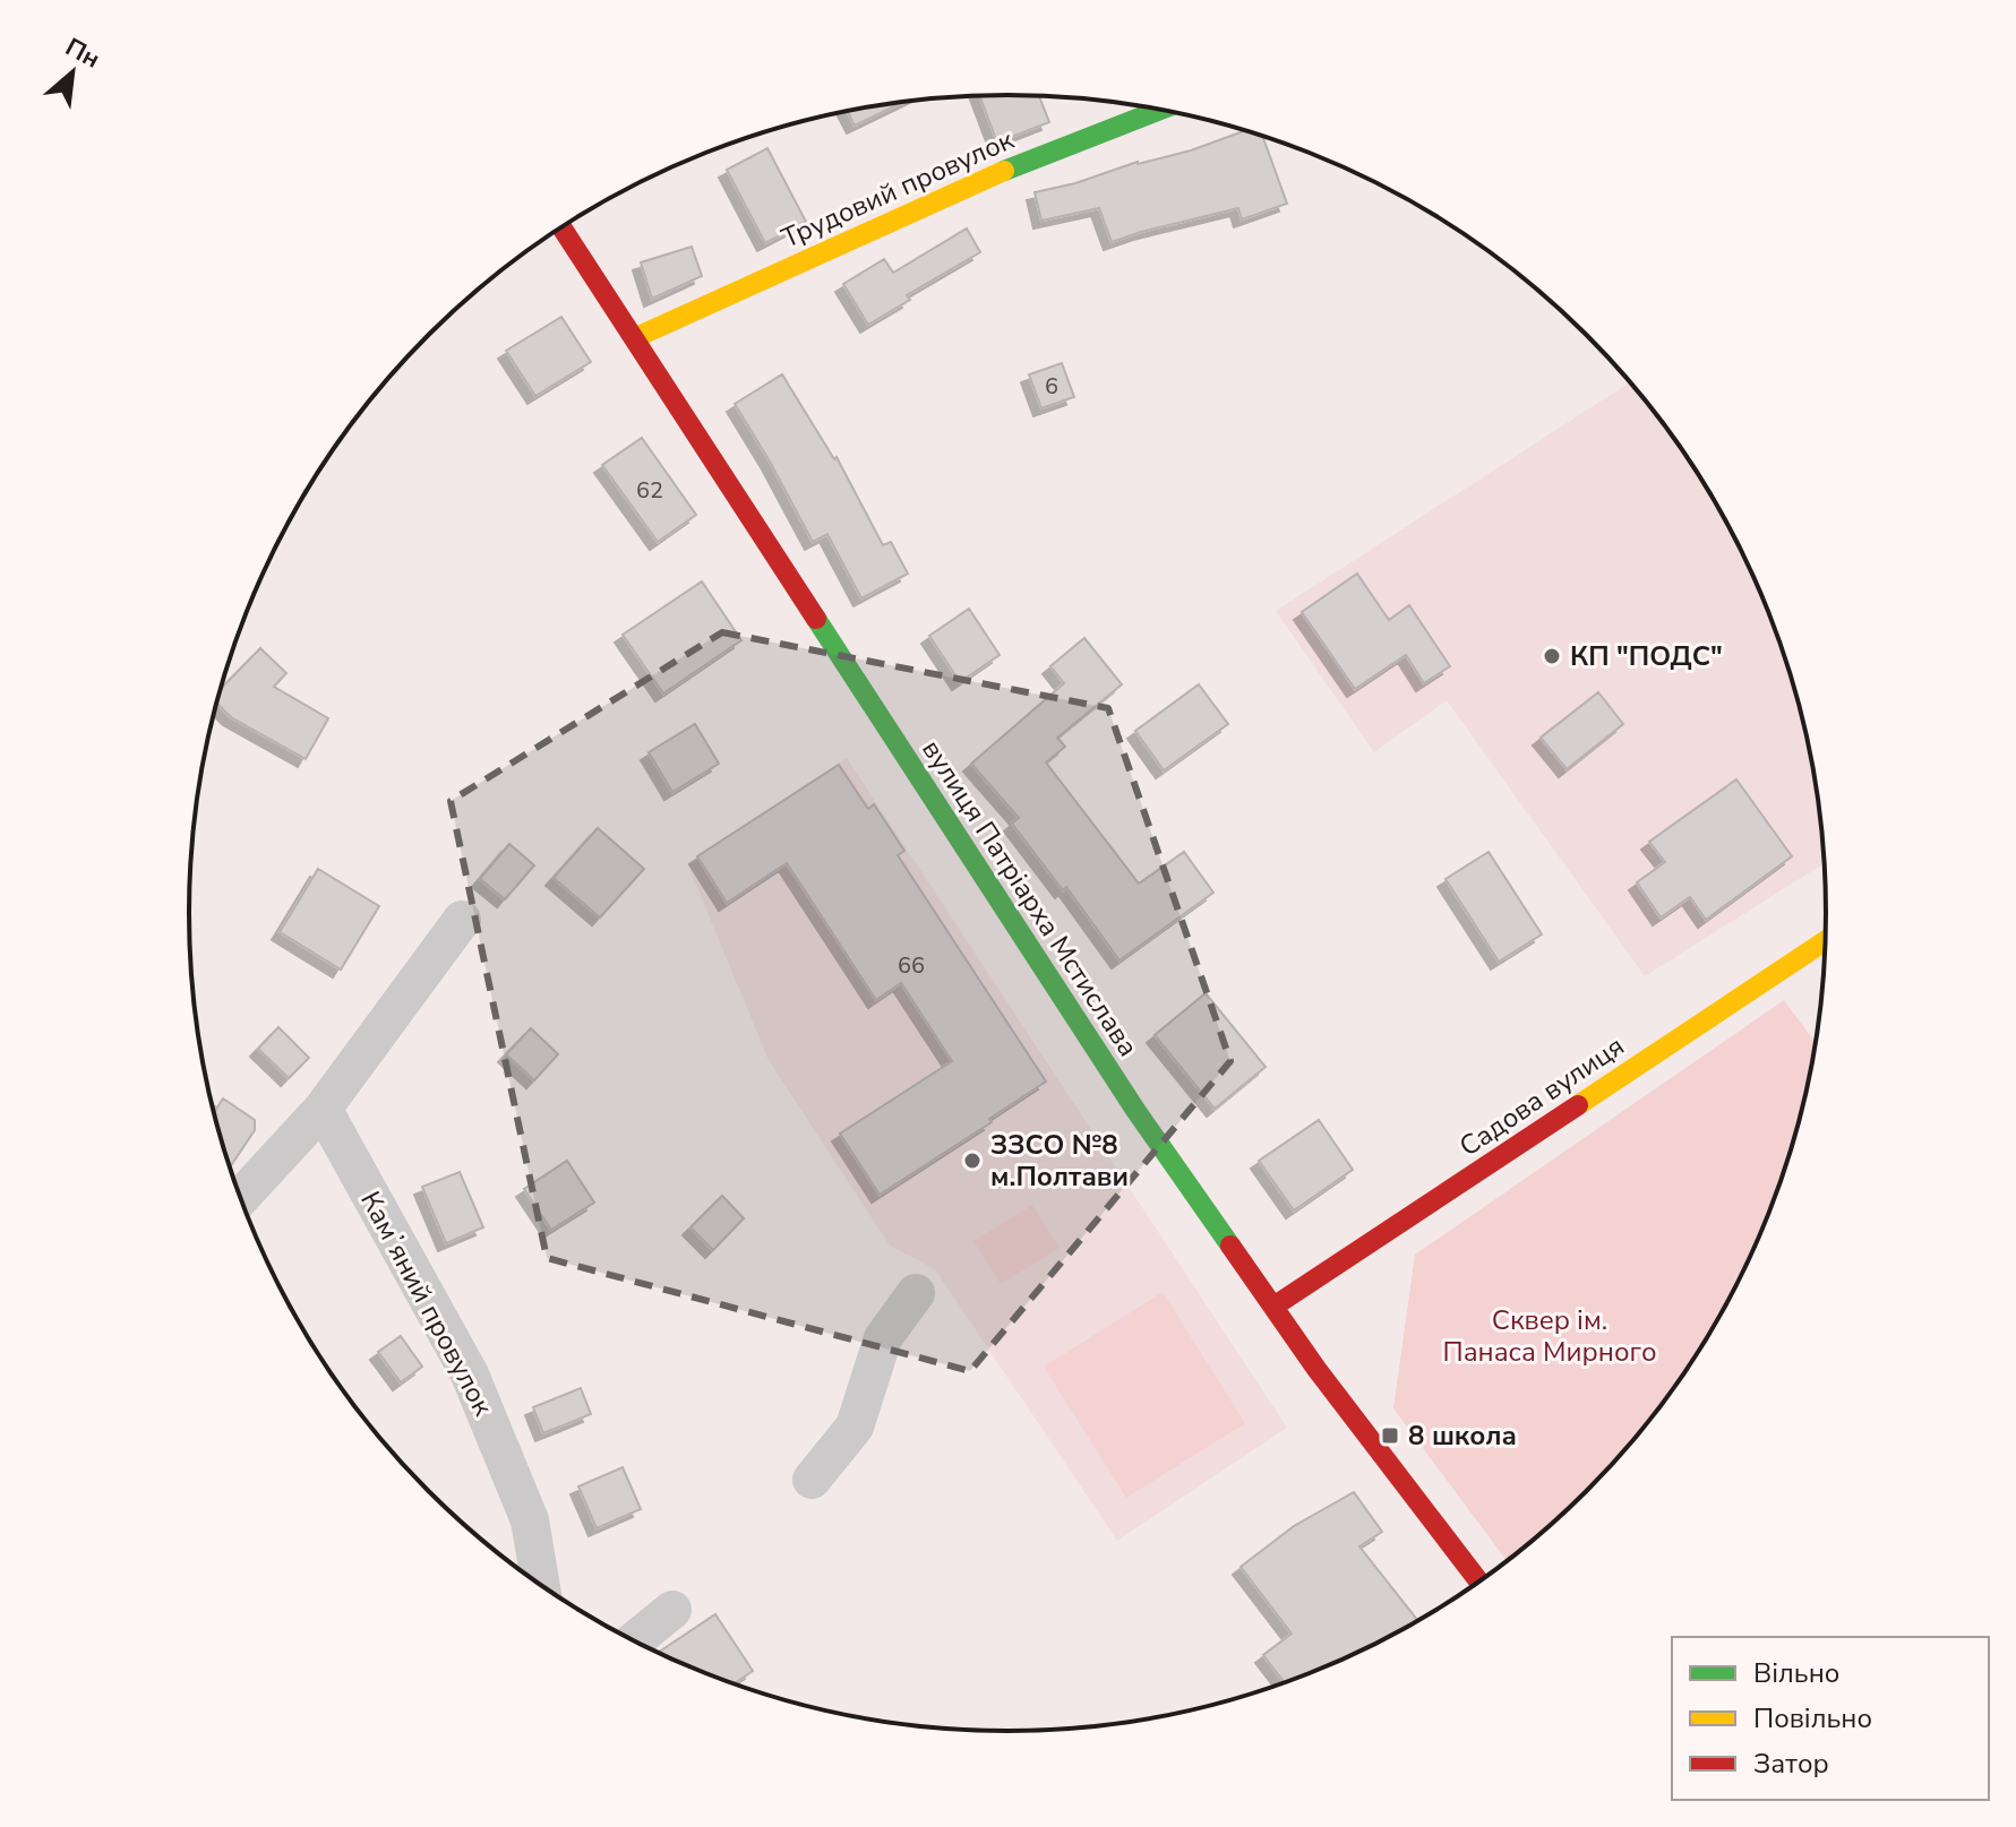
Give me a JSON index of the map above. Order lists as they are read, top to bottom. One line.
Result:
{"streets":{"main road":["Трудовий провулок","вулиця Патріарха Мстислава","Садова вулиця"],"street":["Камʼяний провулок"]},"crossings":[["Трудовий провулок","вулиця Патріарха Мстислава"],["вулиця Патріарха Мстислава","Садова вулиця"]],"parks":["Сквер ім. Панаса Мирного"],"places":{"other":["КП \"ПОДС\"","ЗЗСО №8 м.Полтави"],"transit":["8 школа"]},"house_numbers":["6","62","66"],"legend":["Вільно","Повільно","Затор"],"north":"top right"}
